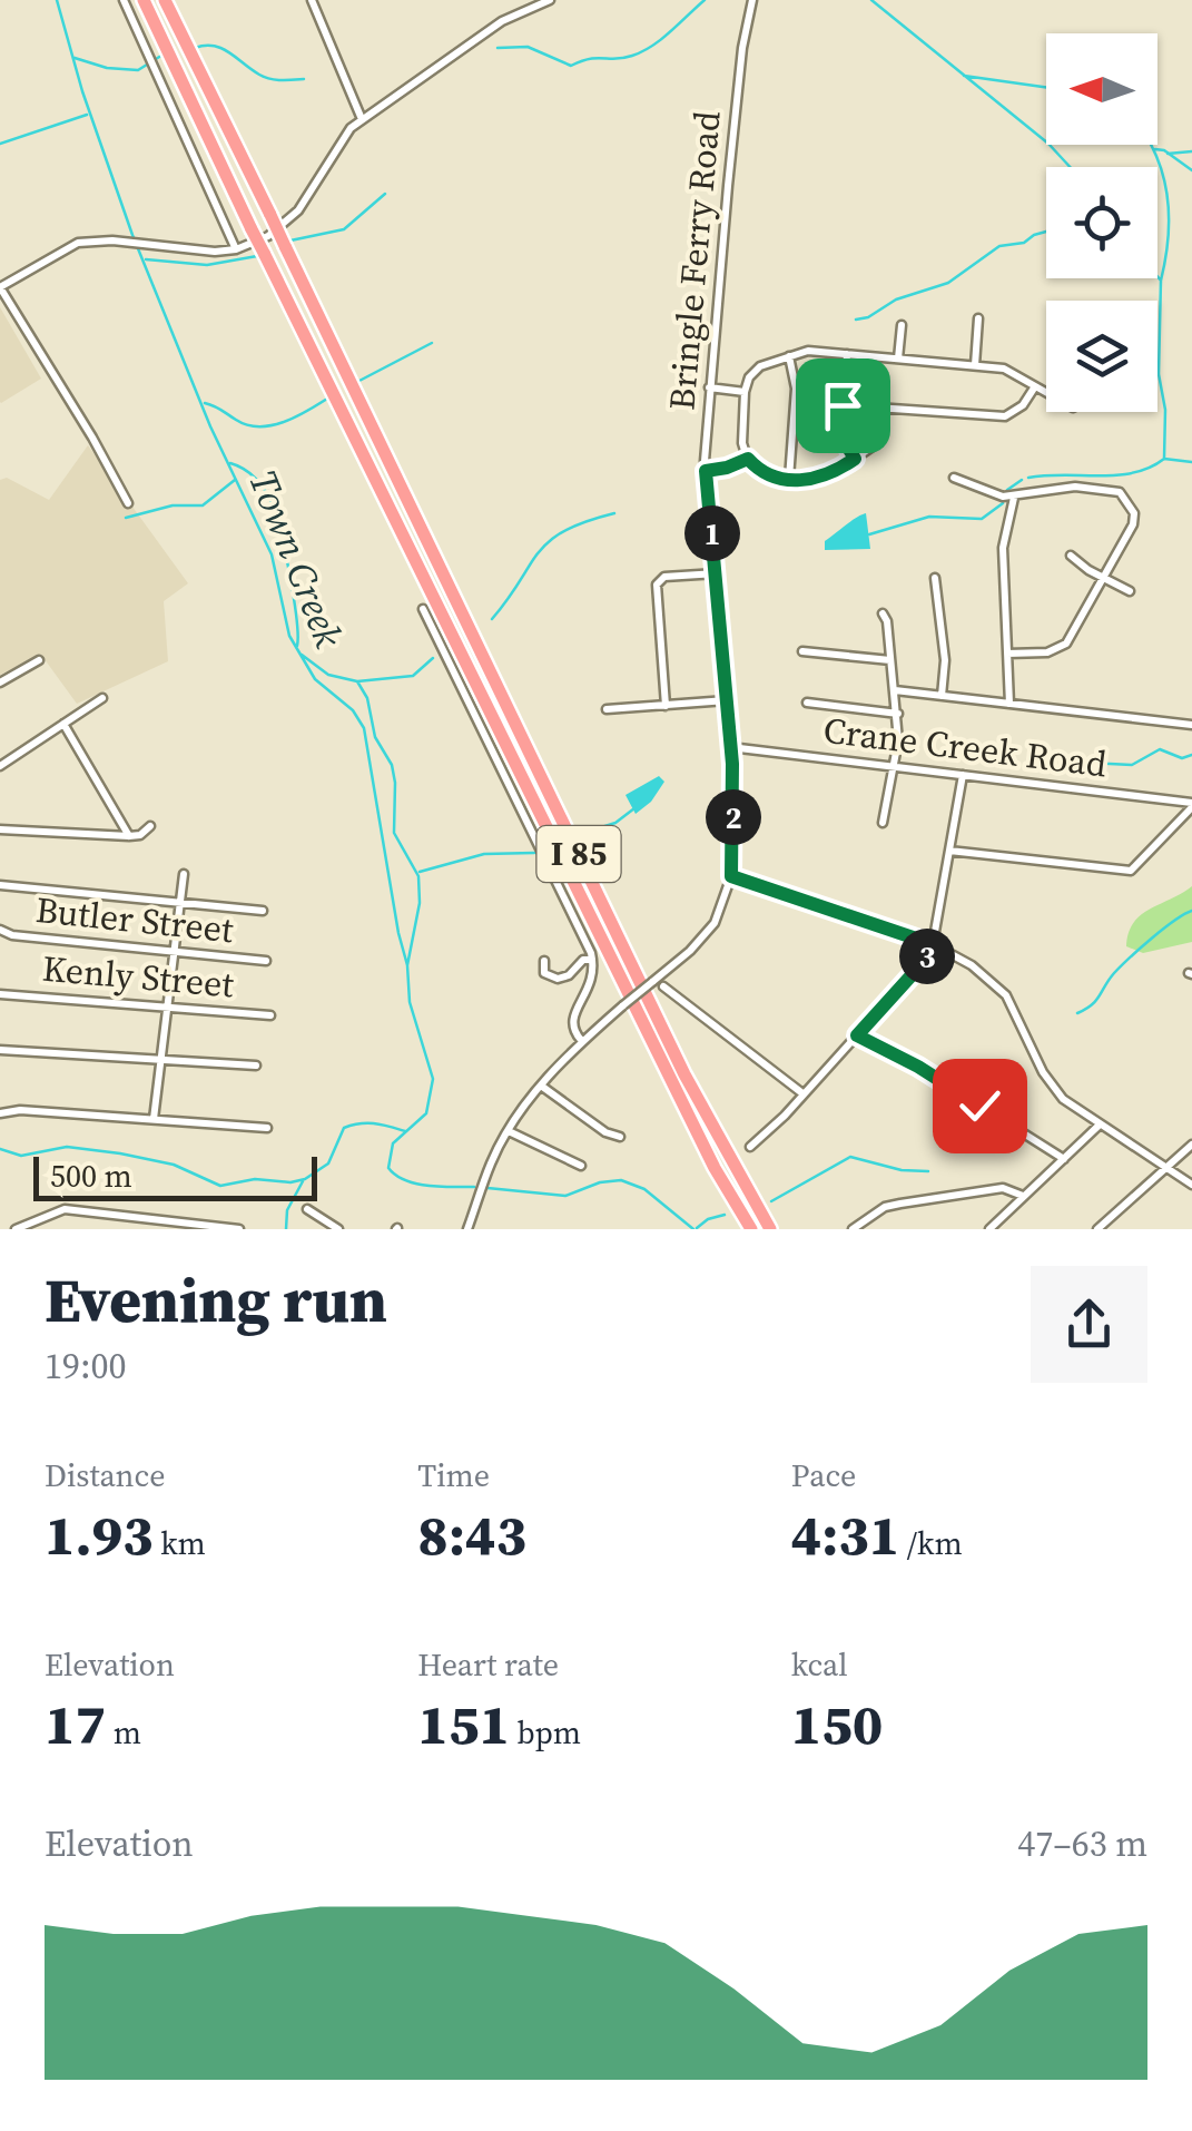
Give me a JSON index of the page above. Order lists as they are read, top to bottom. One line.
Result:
{"streets":{"highway":["I 85"],"street":["Bringle Ferry Road","Crane Creek Road","Butler Street","Kenly Street"]},"crossings":[["Bringle Ferry Road","Crane Creek Road"]],"water":["Town Creek"],"scale_bar":"500 m","north":"left","page":{"pins":["1","2","3"],"scale":"500 m","heading":["Evening run","19:00"],"stats":[["Distance","1.93 km"],["Time","8:43"],["Pace","4:31 /km"],["Elevation","17 m"],["Heart rate","151 bpm"],["kcal","150"]],"chart":["Elevation","47–63 m"]}}
